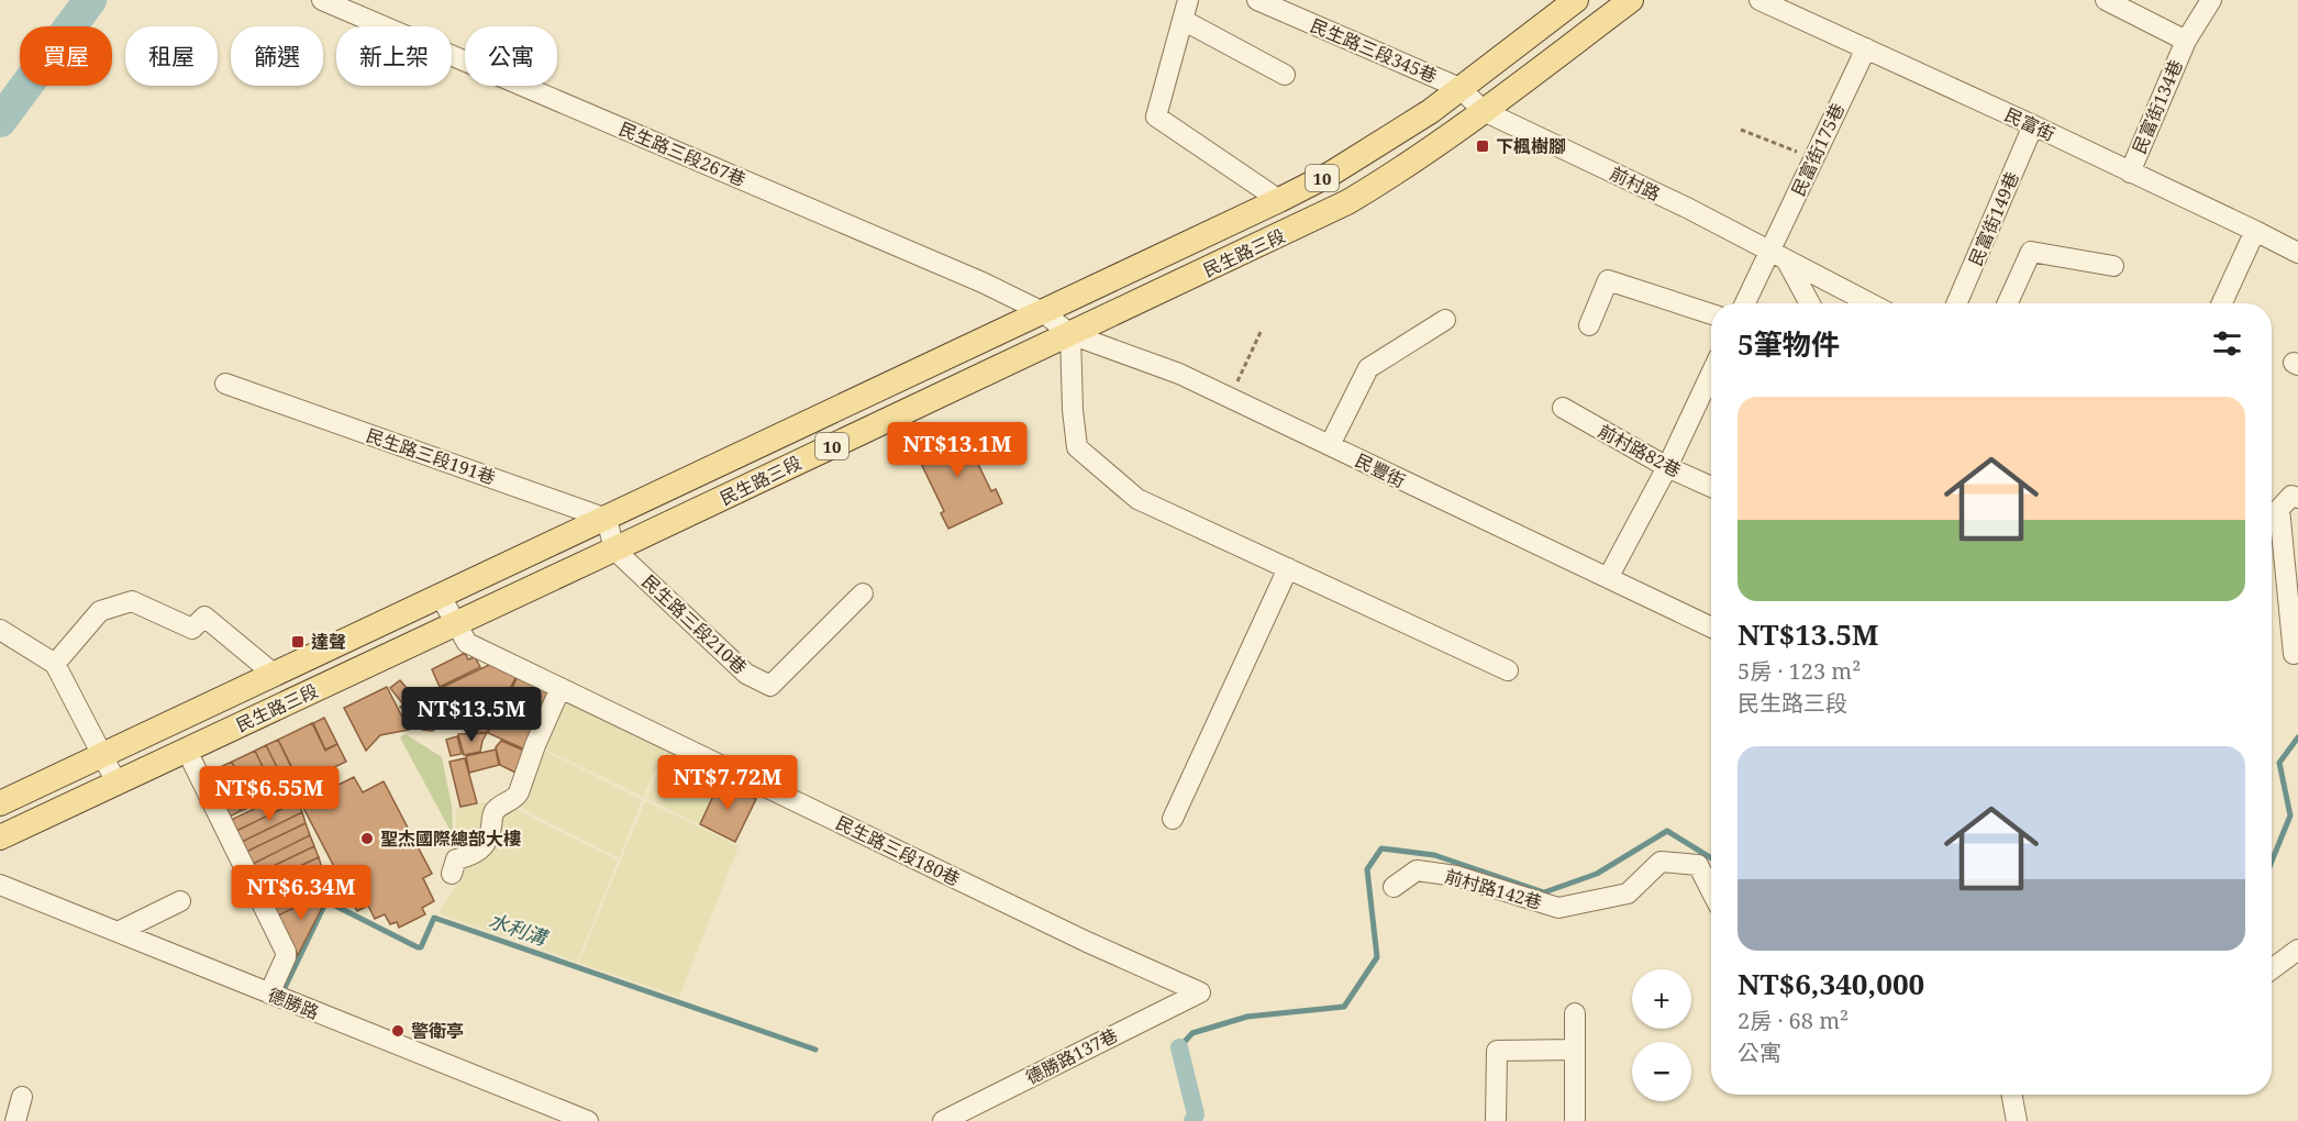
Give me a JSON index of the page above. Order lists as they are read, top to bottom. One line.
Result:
{"streets":{"main road":["10","民生路三段"],"street":["民生路三段345巷","民富街134巷","民富街","民富街175巷","民生路三段267巷","前村路","民富街149巷","前村路82巷","民生路三段191巷","民豐街","民生路三段210巷","民生路三段180巷","前村路142巷","德勝路","德勝路137巷"]},"crossings":[["民生路三段345巷","前村路"],["民生路三段345巷","民生路三段"],["民富街134巷","民富街"],["民富街","民富街175巷"],["民富街","民富街149巷"],["民富街175巷","前村路"],["民生路三段267巷","民生路三段"],["民生路三段267巷","民豐街"],["前村路","民生路三段"],["民生路三段","民生路三段191巷"],["民生路三段","民豐街"],["民生路三段","民生路三段210巷"],["民生路三段","民生路三段180巷"],["民生路三段180巷","德勝路137巷"]],"water":["水利溝"],"places":{"transit":["下楓樹腳","達聲"],"other":["聖杰國際總部大樓","警衛亭"]},"page":{"chip":["買屋","租屋","篩選","新上架","公寓"],"heading":"5筆物件","list":[{"name":"NT$13.5M","note":"5房 · 123 m² · 民生路三段"},{"name":"NT$6,340,000","note":"2房 · 68 m² · 公寓"}],"price":["NT$13.1M","NT$13.5M","NT$7.72M","NT$6.55M","NT$6.34M"],"map_buttons":["+","−"]}}
